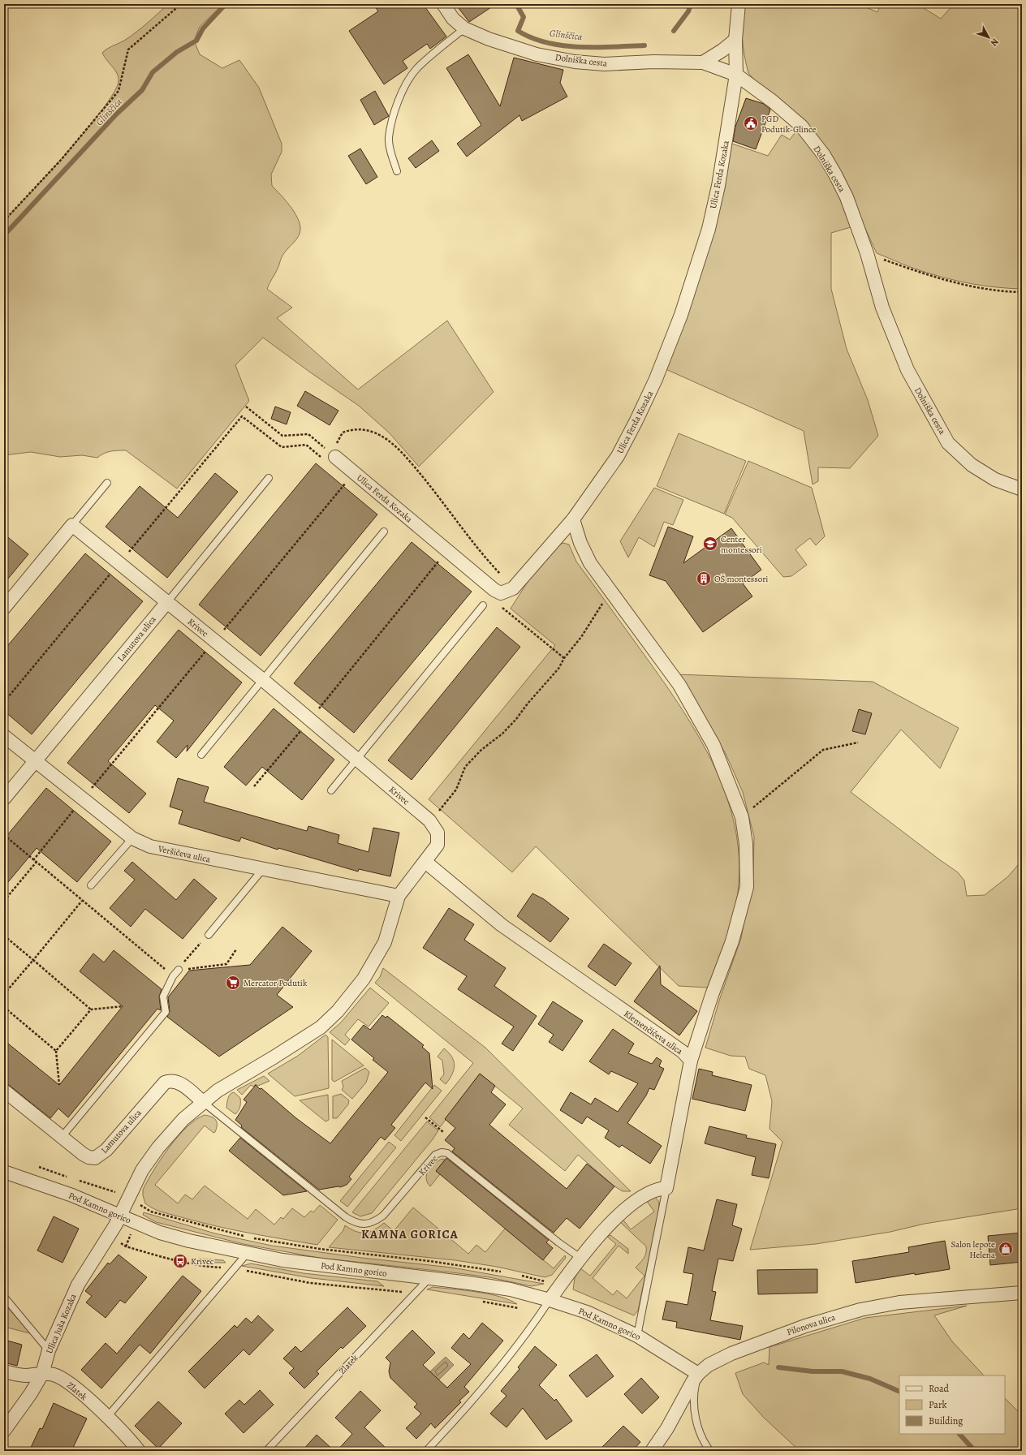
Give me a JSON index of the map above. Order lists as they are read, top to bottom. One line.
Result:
{"streets":{"street":["Dolniška cesta","Ulica Ferda Kozaka","Krivec","Lamutova ulica","Veršičeva ulica","Klemenčičeva ulica","Pod Kamno gorico","Ulica Juša Kozaka","Pilonova ulica","Zlatek"]},"crossings":[["Dolniška cesta","Ulica Ferda Kozaka"],["Krivec","Lamutova ulica"],["Krivec","Veršičeva ulica"],["Krivec","Klemenčičeva ulica"],["Krivec","Pod Kamno gorico"],["Krivec","Ulica Juša Kozaka"],["Lamutova ulica","Veršičeva ulica"],["Pod Kamno gorico","Ulica Juša Kozaka"],["Pod Kamno gorico","Pilonova ulica"],["Pod Kamno gorico","Zlatek"],["Ulica Juša Kozaka","Zlatek"]],"districts":["KAMNA GORICA"],"water":["Glinščica"],"places":{"public building":["PGD Podutik-Glince"],"school or university":["Center montessori"],"building":["OŠ montessori"],"supermarket":["Mercator Podutik"],"shop":["Salon lepote Helena"],"bus stop":["Krivec"]},"legend":["Road","Park","Building"],"north":"bottom right"}
